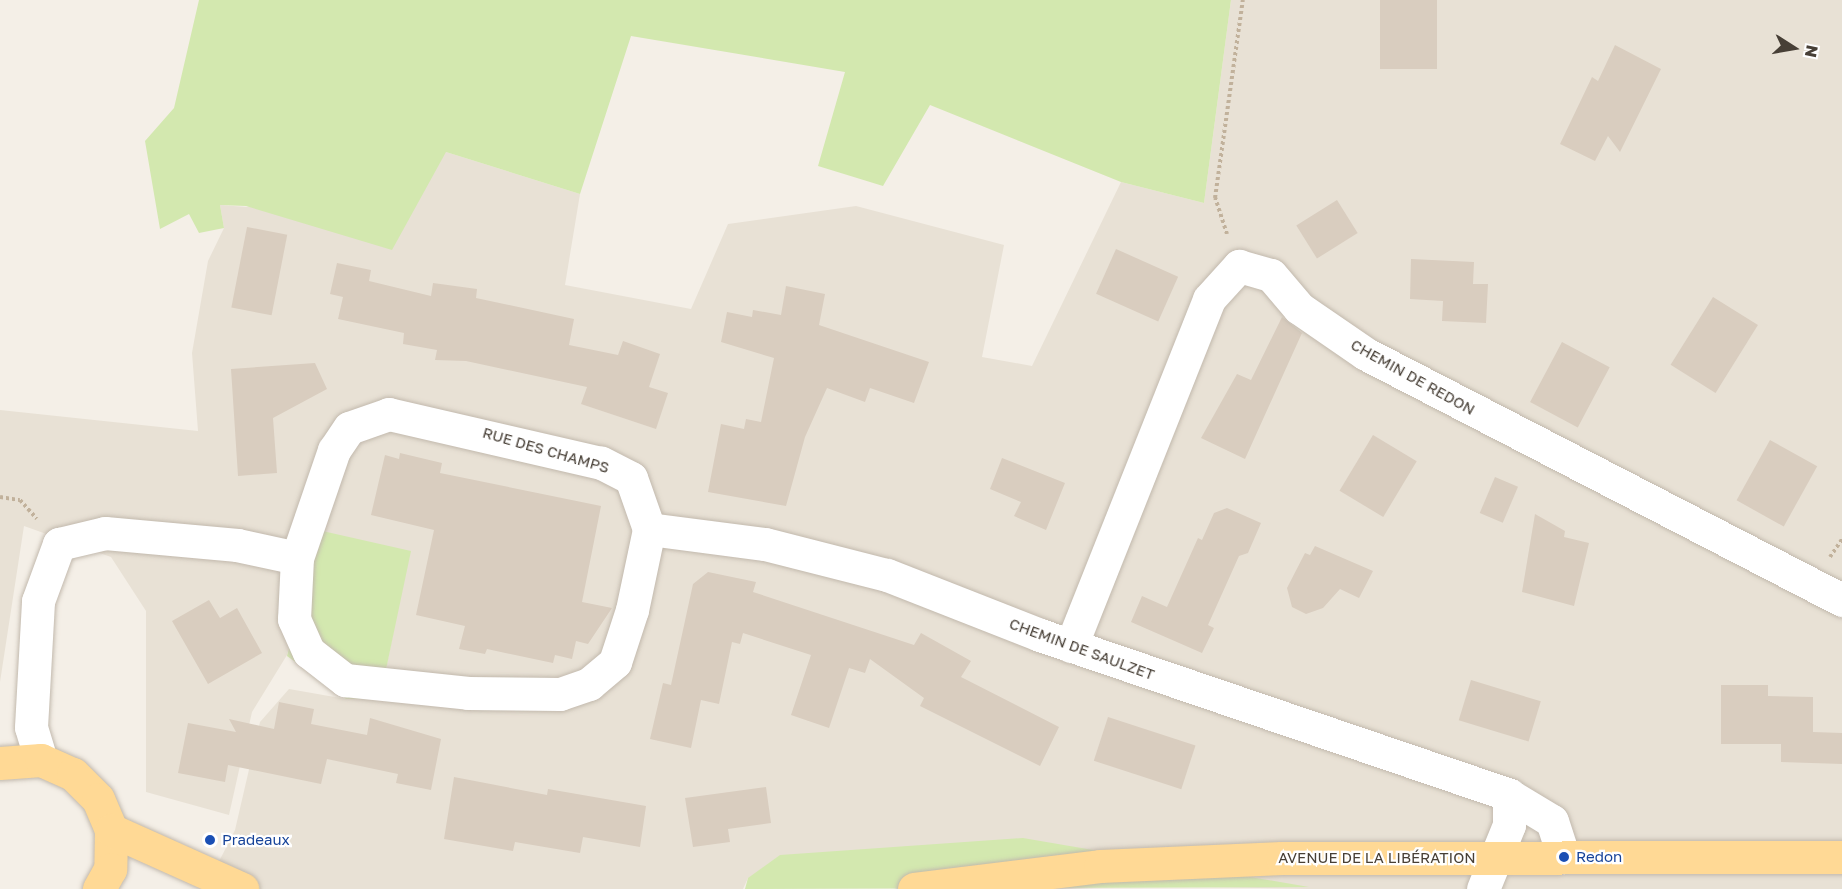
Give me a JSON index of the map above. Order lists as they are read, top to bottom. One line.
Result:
{"streets":{"main road":["AVENUE DE LA LIBÉRATION"],"street":["CHEMIN DE REDON","RUE DES CHAMPS","CHEMIN DE SAULZET"]},"crossings":[["RUE DES CHAMPS","CHEMIN DE SAULZET"],["CHEMIN DE SAULZET","AVENUE DE LA LIBÉRATION"]],"places":["Pradeaux","Redon"],"north":"right"}
